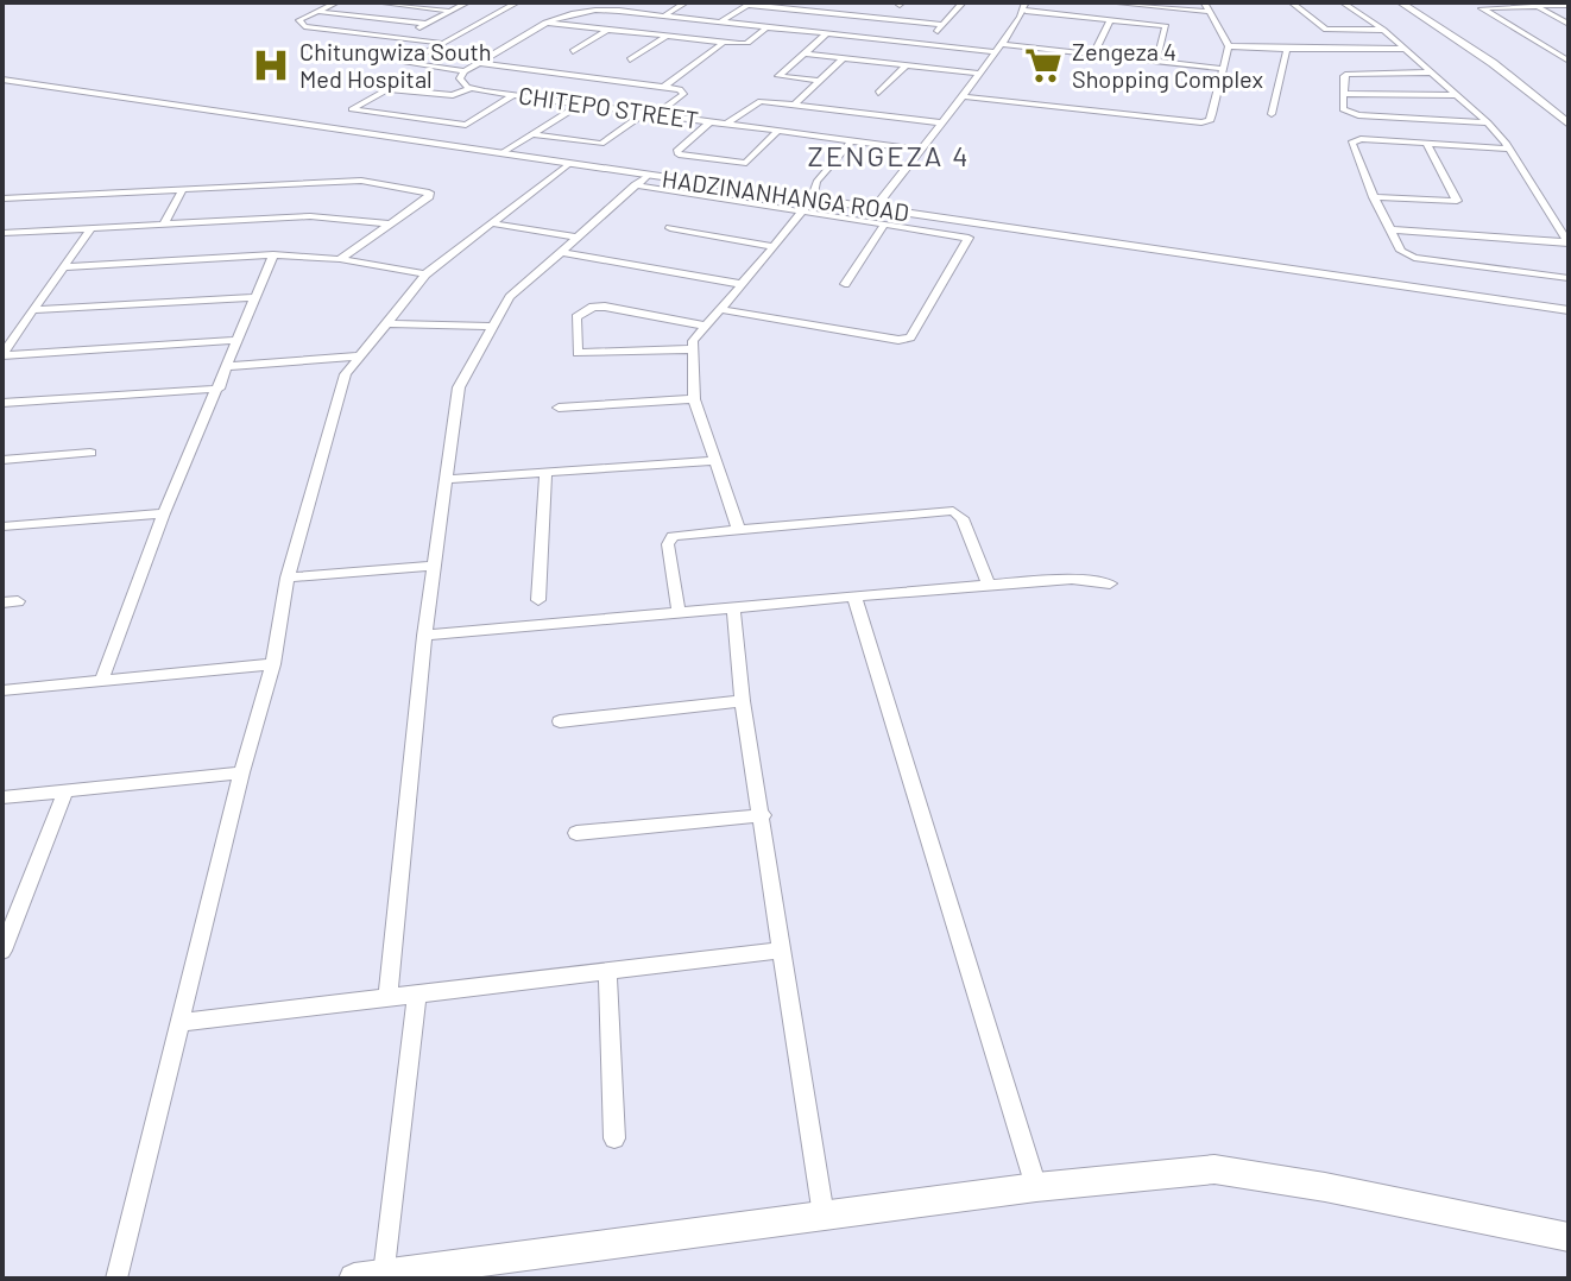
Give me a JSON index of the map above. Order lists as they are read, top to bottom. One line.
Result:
{"streets":{"street":["CHITEPO STREET","HADZINANHANGA ROAD"]},"districts":["ZENGEZA 4"],"places":{"hospital":["Chitungwiza South Med Hospital"],"supermarket":["Zengeza 4 Shopping Complex"]}}
